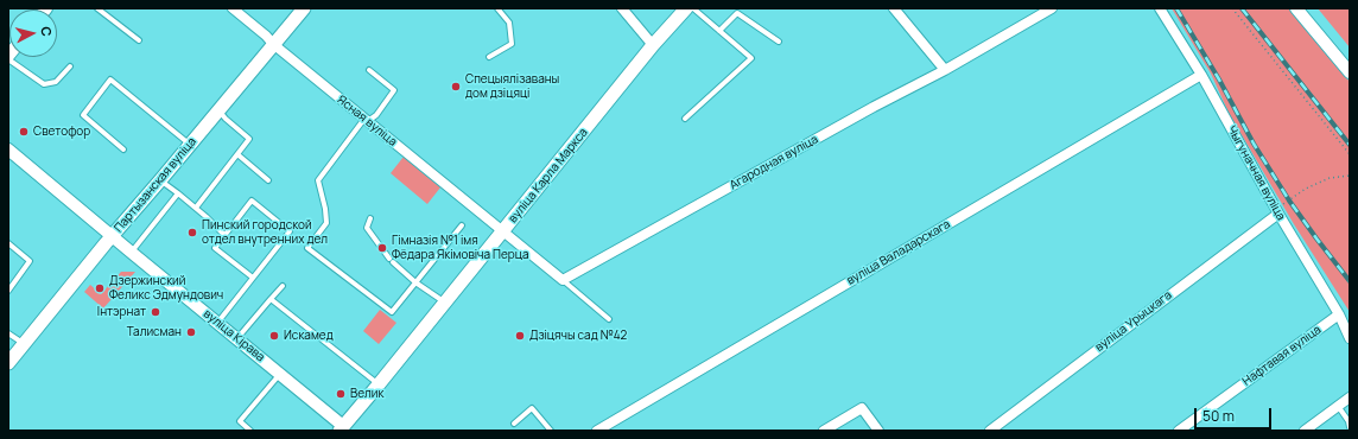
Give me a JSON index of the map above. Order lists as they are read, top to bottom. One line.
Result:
{"streets":{"main road":["вуліца Карла Маркса","Партызанская вуліца"],"street":["Ясная вуліца","Агародная вуліца","Чыгуначная вуліца","вуліца Валадарскага","вуліца Урыцкага","вуліца Кірава","Нафтавая вуліца"]},"crossings":[["Ясная вуліца","вуліца Карла Маркса"],["Ясная вуліца","Партызанская вуліца"],["Чыгуначная вуліца","вуліца Валадарскага"],["Чыгуначная вуліца","вуліца Урыцкага"],["Чыгуначная вуліца","Нафтавая вуліца"],["вуліца Карла Маркса","вуліца Кірава"],["Партызанская вуліца","вуліца Кірава"]],"places":["Спецыялізаваны дом дзіцяці","Светофор","Пинский городской отдел внутренних дел","Гімназія №1 імя Фёдара Якімовіча Перца","Дзержинский Феликс Эдмундович","Інтэрнат","Талисман","Искамед","Дзіцячы сад №42","Велик"],"scale_bar":"50 m","north":"right"}
